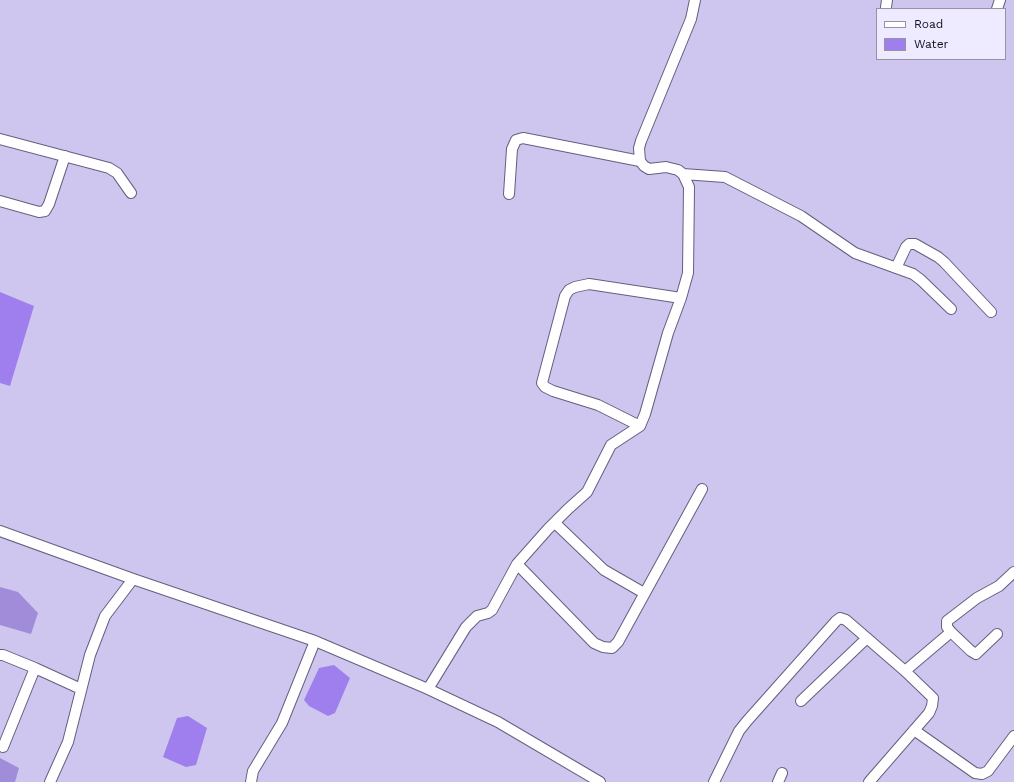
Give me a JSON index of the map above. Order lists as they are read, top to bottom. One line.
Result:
{"legend":["Road","Water"]}
